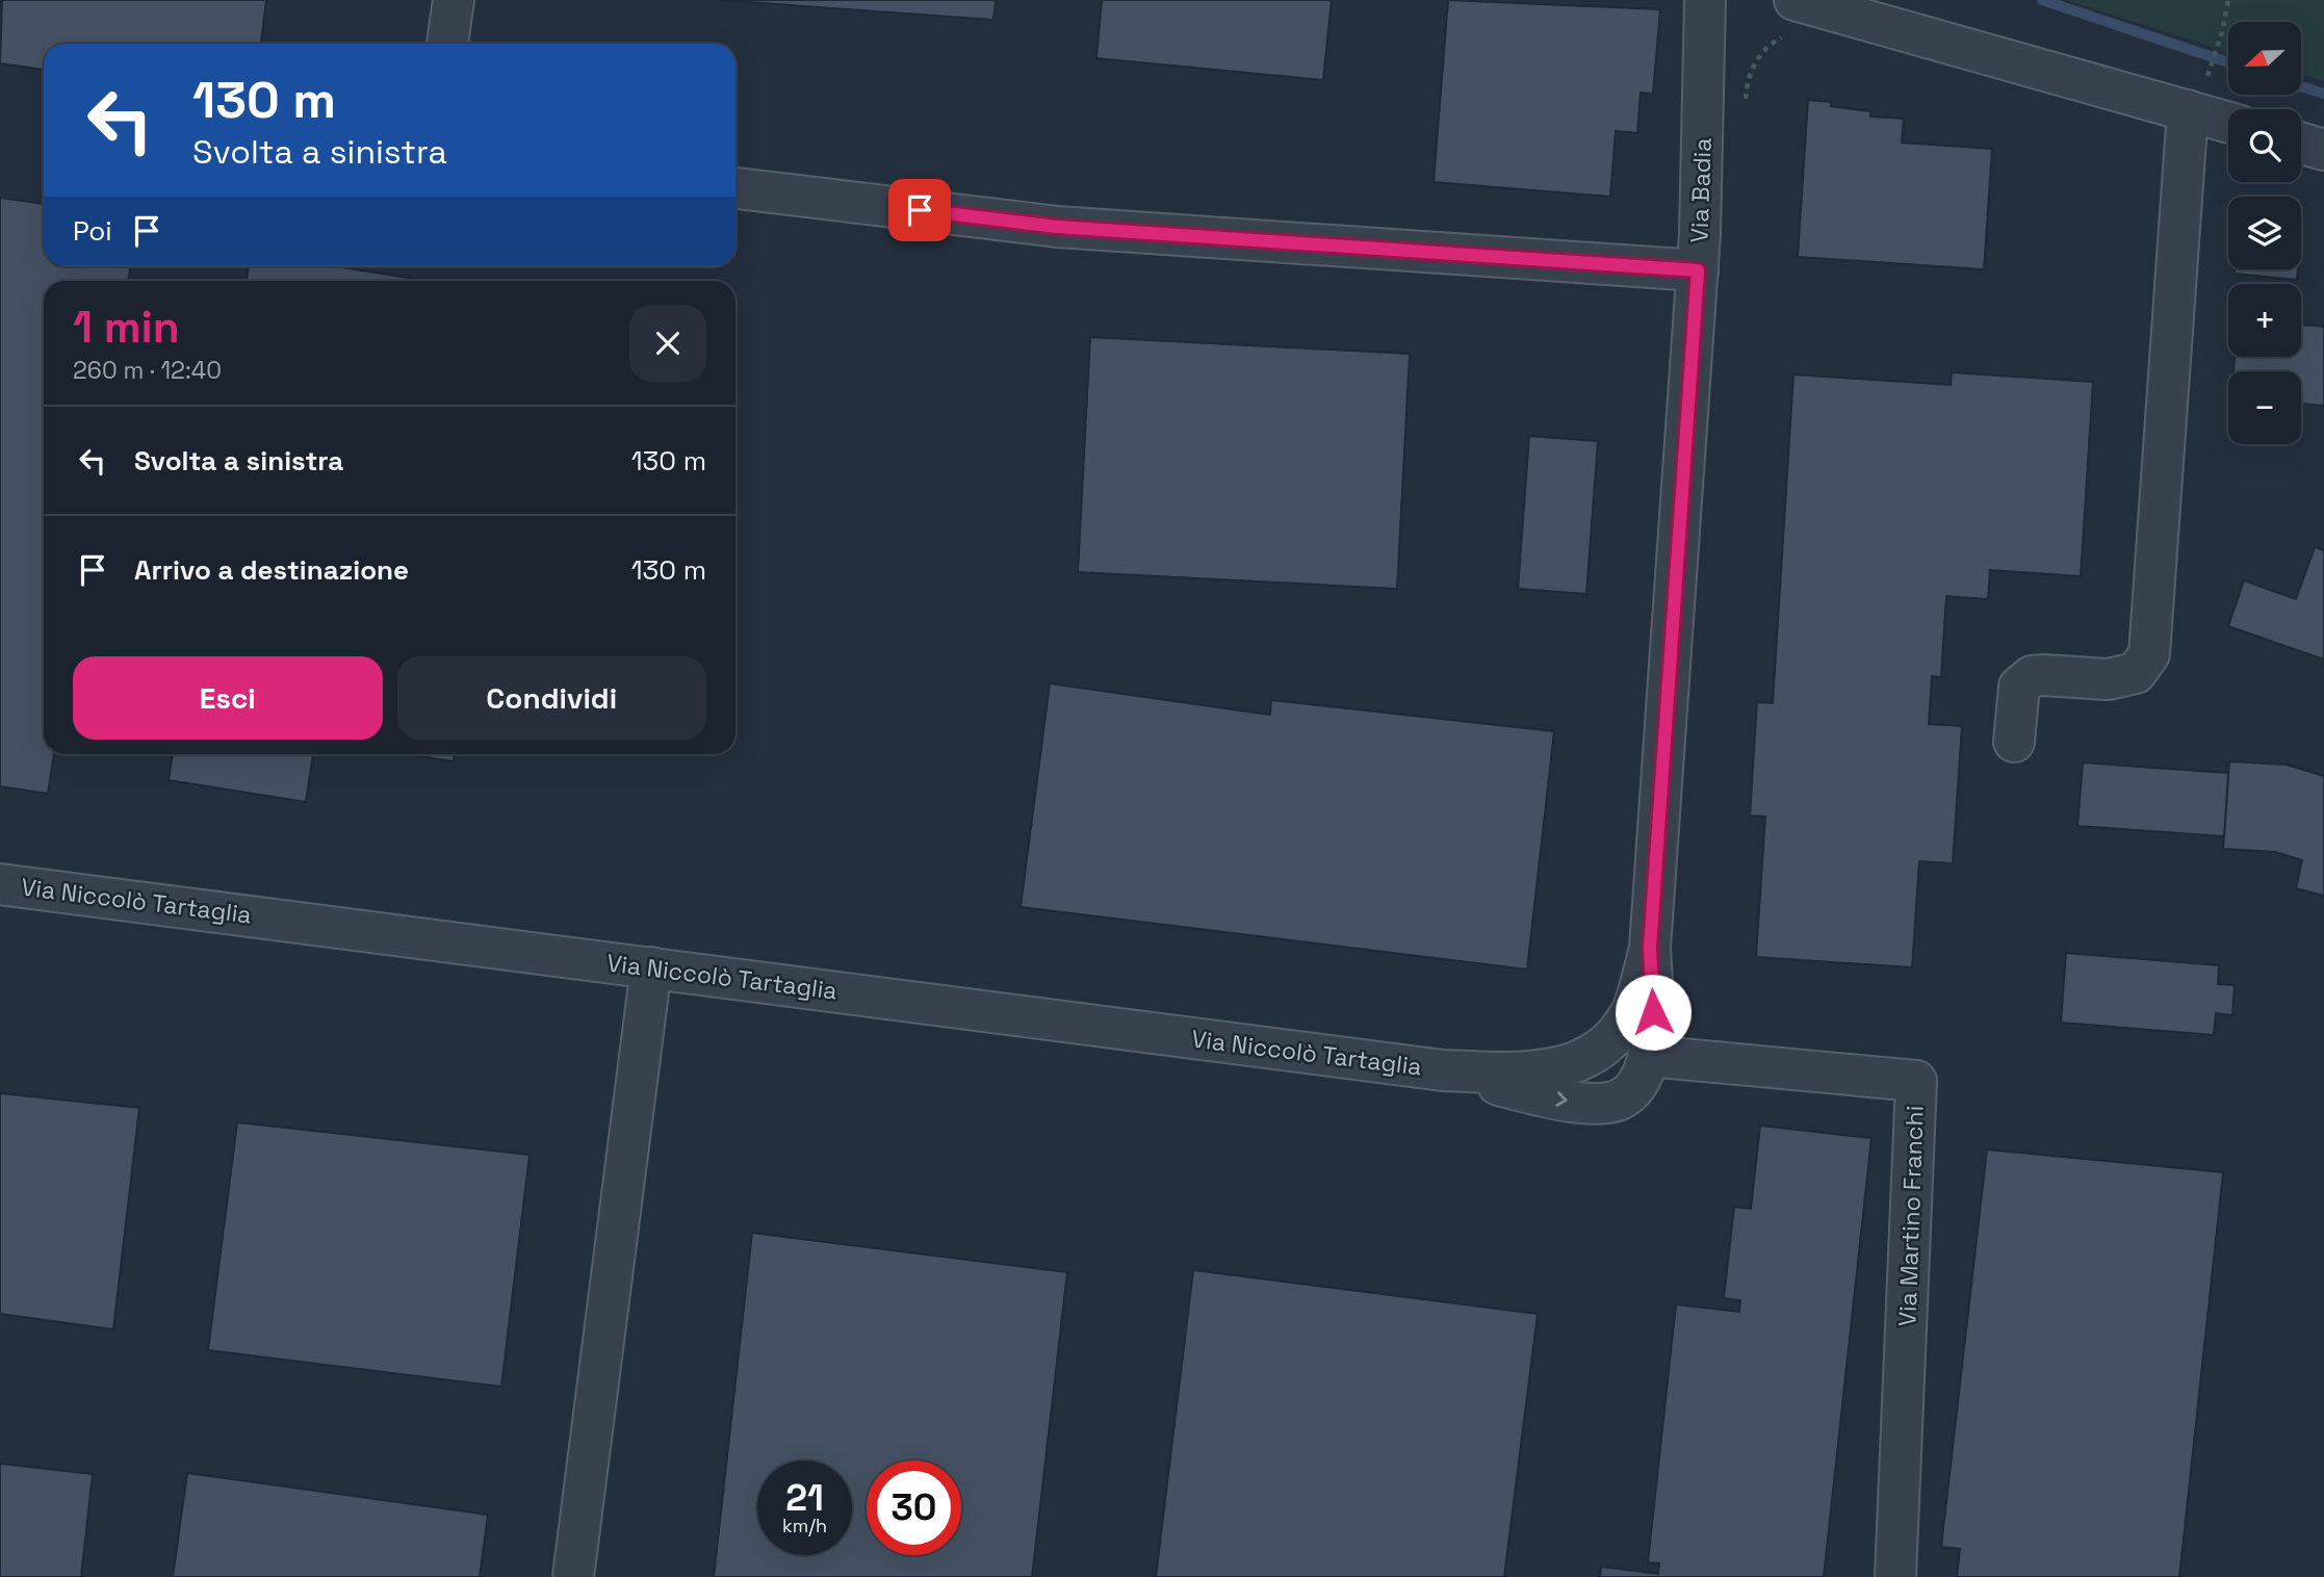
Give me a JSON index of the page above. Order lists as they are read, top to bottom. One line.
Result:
{"streets":{"street":["Via Badia","Via Niccolò Tartaglia","Via Martino Franchi"]},"crossings":[["Via Badia","Via Niccolò Tartaglia"],["Via Badia","Via Martino Franchi"],["Via Niccolò Tartaglia","Via Martino Franchi"]],"north":"left","page":{"map_buttons":["+","−"],"turn":["130 m","Svolta a sinistra"],"then":"Poi","heading":["1 min","260 m · 12:40"],"list":[{"name":"Svolta a sinistra","value":"130 m"},{"name":"Arrivo a destinazione","value":"130 m"}],"buttons":["Esci","Condividi"],"speed":"21 km/h","limit":"30"}}
